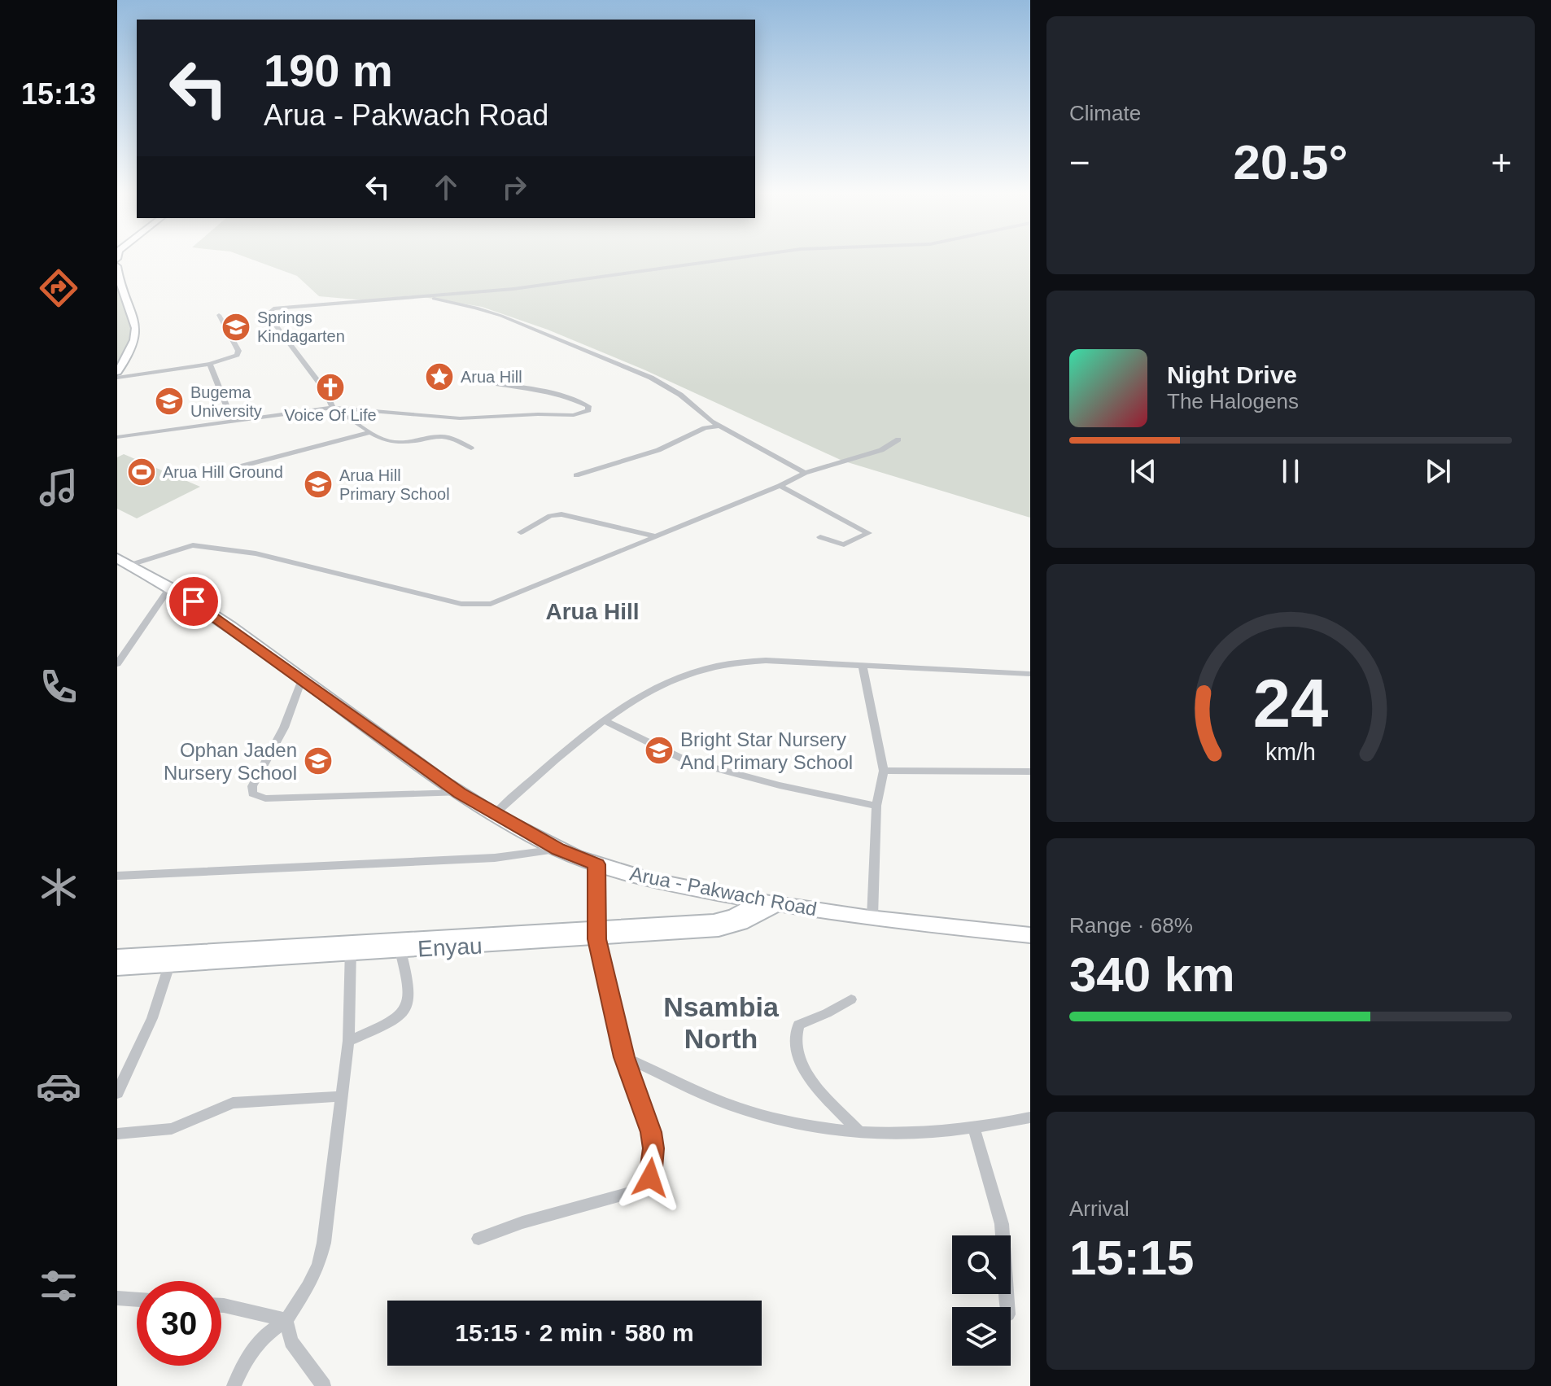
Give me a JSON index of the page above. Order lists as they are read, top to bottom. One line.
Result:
{"streets":{"main road":["Arua - Pakwach Road"],"street":["Enyau"]},"crossings":[["Arua - Pakwach Road","Enyau"]],"districts":["Arua Hill","Nsambia North"],"places":{"school or university":["Springs Kindagarten","Bugema University","Arua Hill Primary School","Bright Star Nursery And Primary School","Ophan Jaden Nursery School"],"place":["Arua Hill"],"church":["Voice Of Life"],"sports":["Arua Hill Ground"]},"page":{"tabs":"15:13","tile":["Climate",["Range · 68%","340 km"],["Arrival","15:15"]],"turn":["190 m","Arua - Pakwach Road"],"heat":["−","20.5°","+"],"song":["Night Drive","The Halogens"],"limit":"30","trip":"15:15 · 2 min · 580 m","gauge":["24","km/h"]}}
